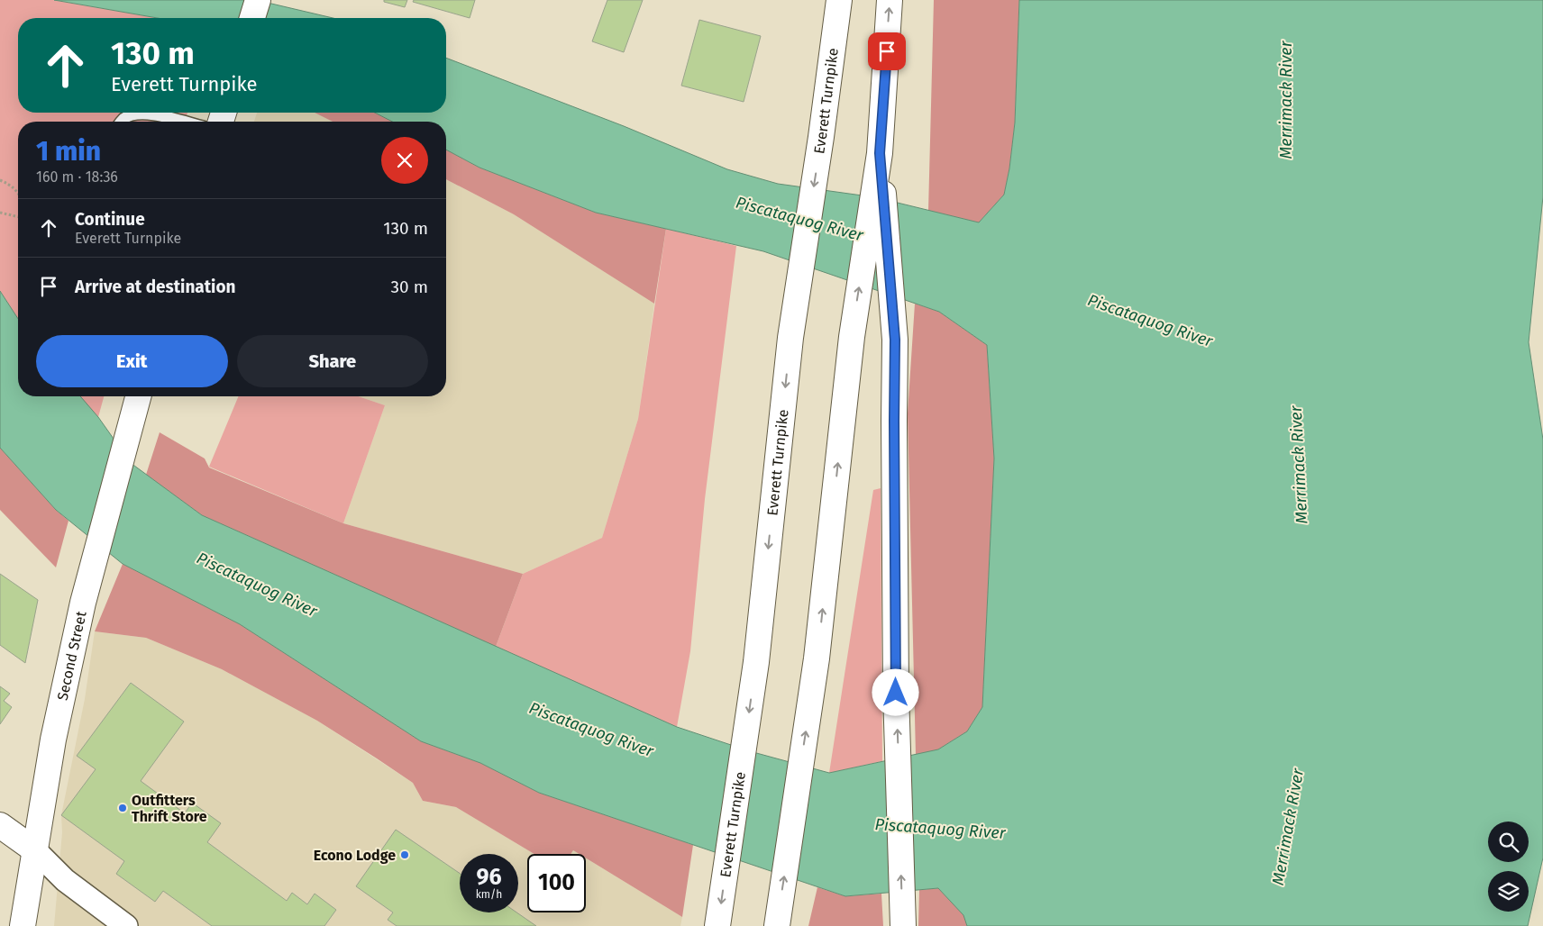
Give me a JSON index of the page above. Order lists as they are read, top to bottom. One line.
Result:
{"streets":{"main road":["Everett Turnpike","Second Street"]},"water":["Merrimack River","Piscataquog River"],"places":["Outfitters Thrift Store","Econo Lodge"],"page":{"turn":["130 m","Everett Turnpike"],"heading":["1 min","160 m · 18:36"],"list":[{"name":"Continue","note":"Everett Turnpike","value":"130 m"},{"name":"Arrive at destination","value":"30 m"}],"buttons":["Exit","Share"],"speed":"96 km/h","limit":"100"}}
